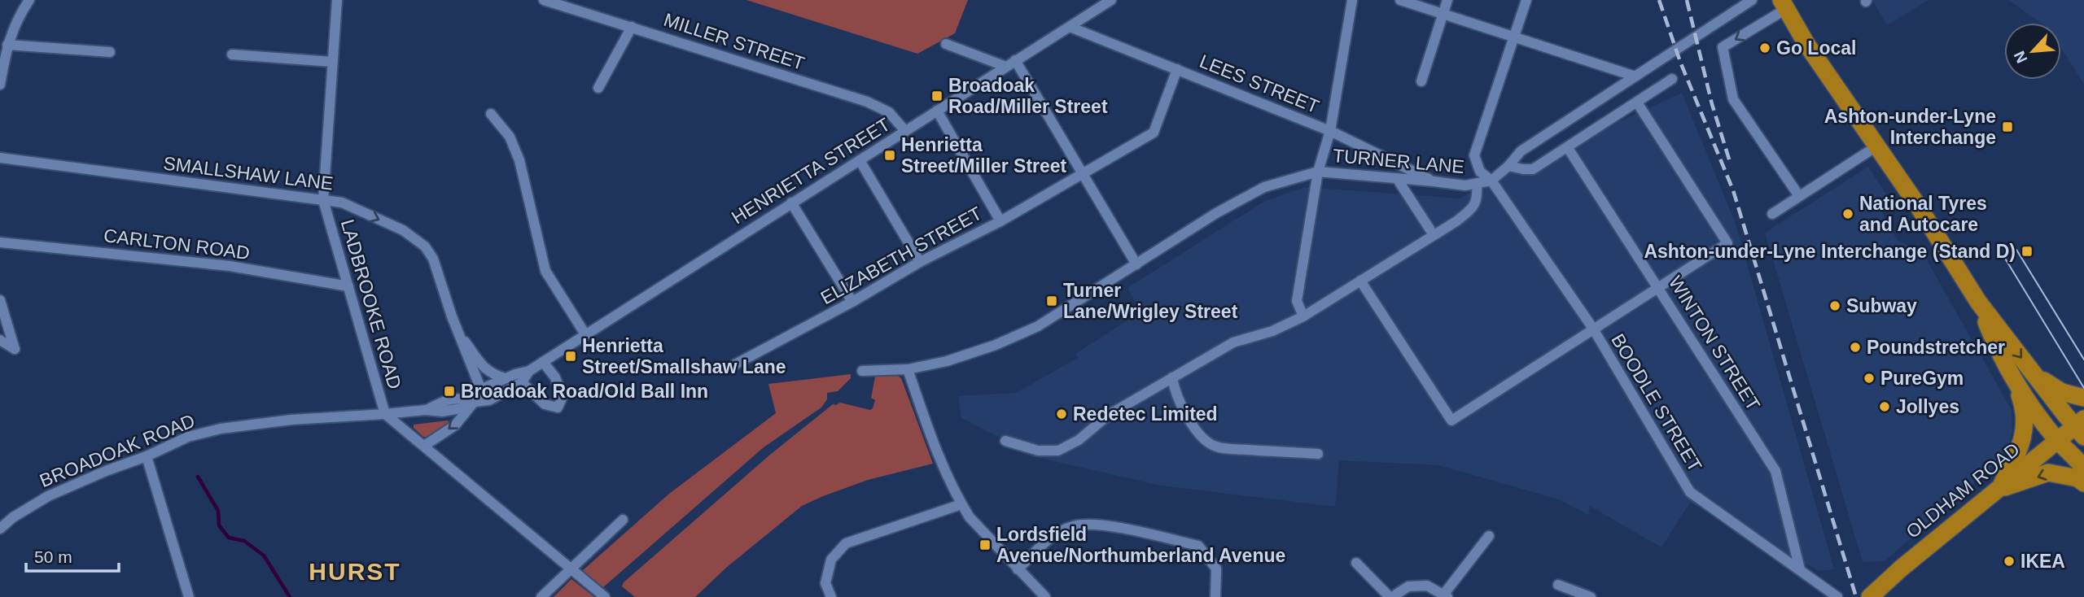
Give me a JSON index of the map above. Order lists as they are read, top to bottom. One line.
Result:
{"streets":{"highway":["OLDHAM ROAD"],"street":["MILLER STREET","LEES STREET","TURNER LANE","HENRIETTA STREET","SMALLSHAW LANE","CARLTON ROAD","ELIZABETH STREET","LADBROOKE ROAD","WINTON STREET","BOODLE STREET","BROADOAK ROAD"]},"crossings":[["MILLER STREET","HENRIETTA STREET"],["LEES STREET","TURNER LANE"],["LEES STREET","HENRIETTA STREET"],["LEES STREET","ELIZABETH STREET"],["TURNER LANE","BOODLE STREET"],["HENRIETTA STREET","SMALLSHAW LANE"],["HENRIETTA STREET","BROADOAK ROAD"],["SMALLSHAW LANE","LADBROOKE ROAD"],["SMALLSHAW LANE","BROADOAK ROAD"],["CARLTON ROAD","LADBROOKE ROAD"],["LADBROOKE ROAD","BROADOAK ROAD"],["WINTON STREET","BOODLE STREET"]],"districts":["HURST"],"places":{"other":["Go Local","National Tyres and Autocare","Subway","Poundstretcher","PureGym","Jollyes","Redetec Limited","IKEA"],"transit":["Broadoak Road/Miller Street","Ashton-under-Lyne Interchange","Henrietta Street/Miller Street","Ashton-under-Lyne Interchange (Stand D)","Turner Lane/Wrigley Street","Henrietta Street/Smallshaw Lane","Broadoak Road/Old Ball Inn","Lordsfield Avenue/Northumberland Avenue"]},"scale_bar":"50 m","north":"bottom left"}
